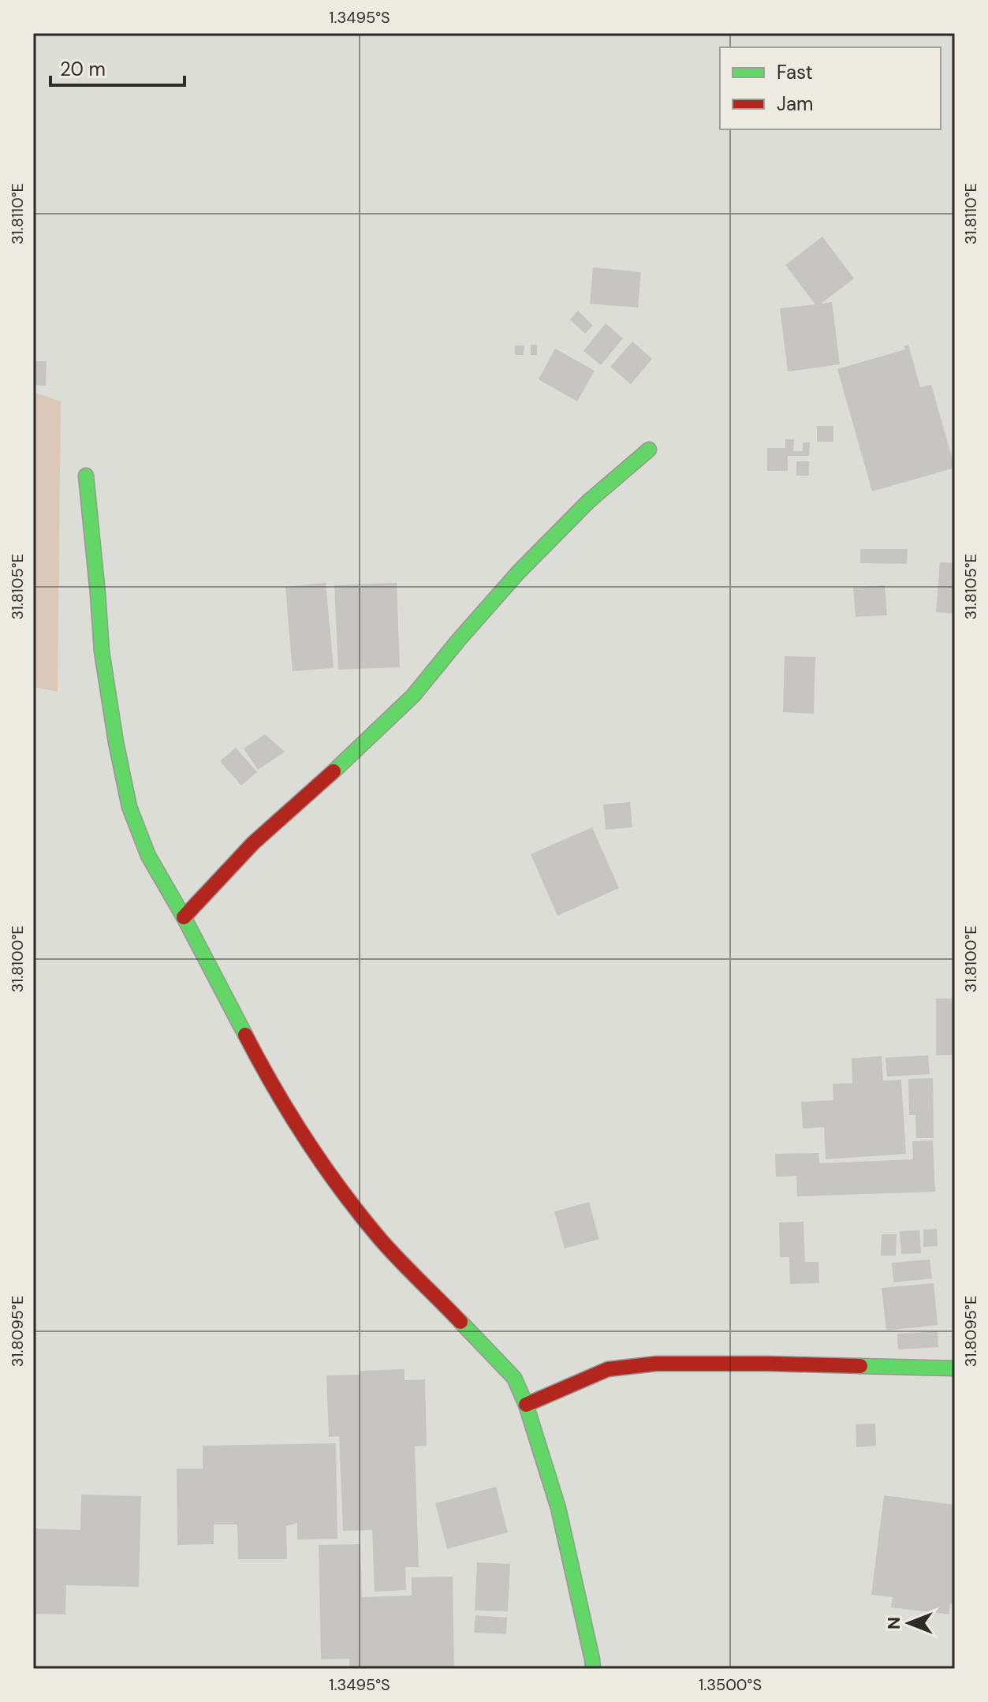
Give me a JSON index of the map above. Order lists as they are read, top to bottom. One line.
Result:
{"legend":["Fast","Jam"],"scale_bar":"20 m","north":"left","coordinates":["1.3495°S","31.8110°E","31.8105°E","31.8100°E","31.8095°E","1.3500°S"]}
